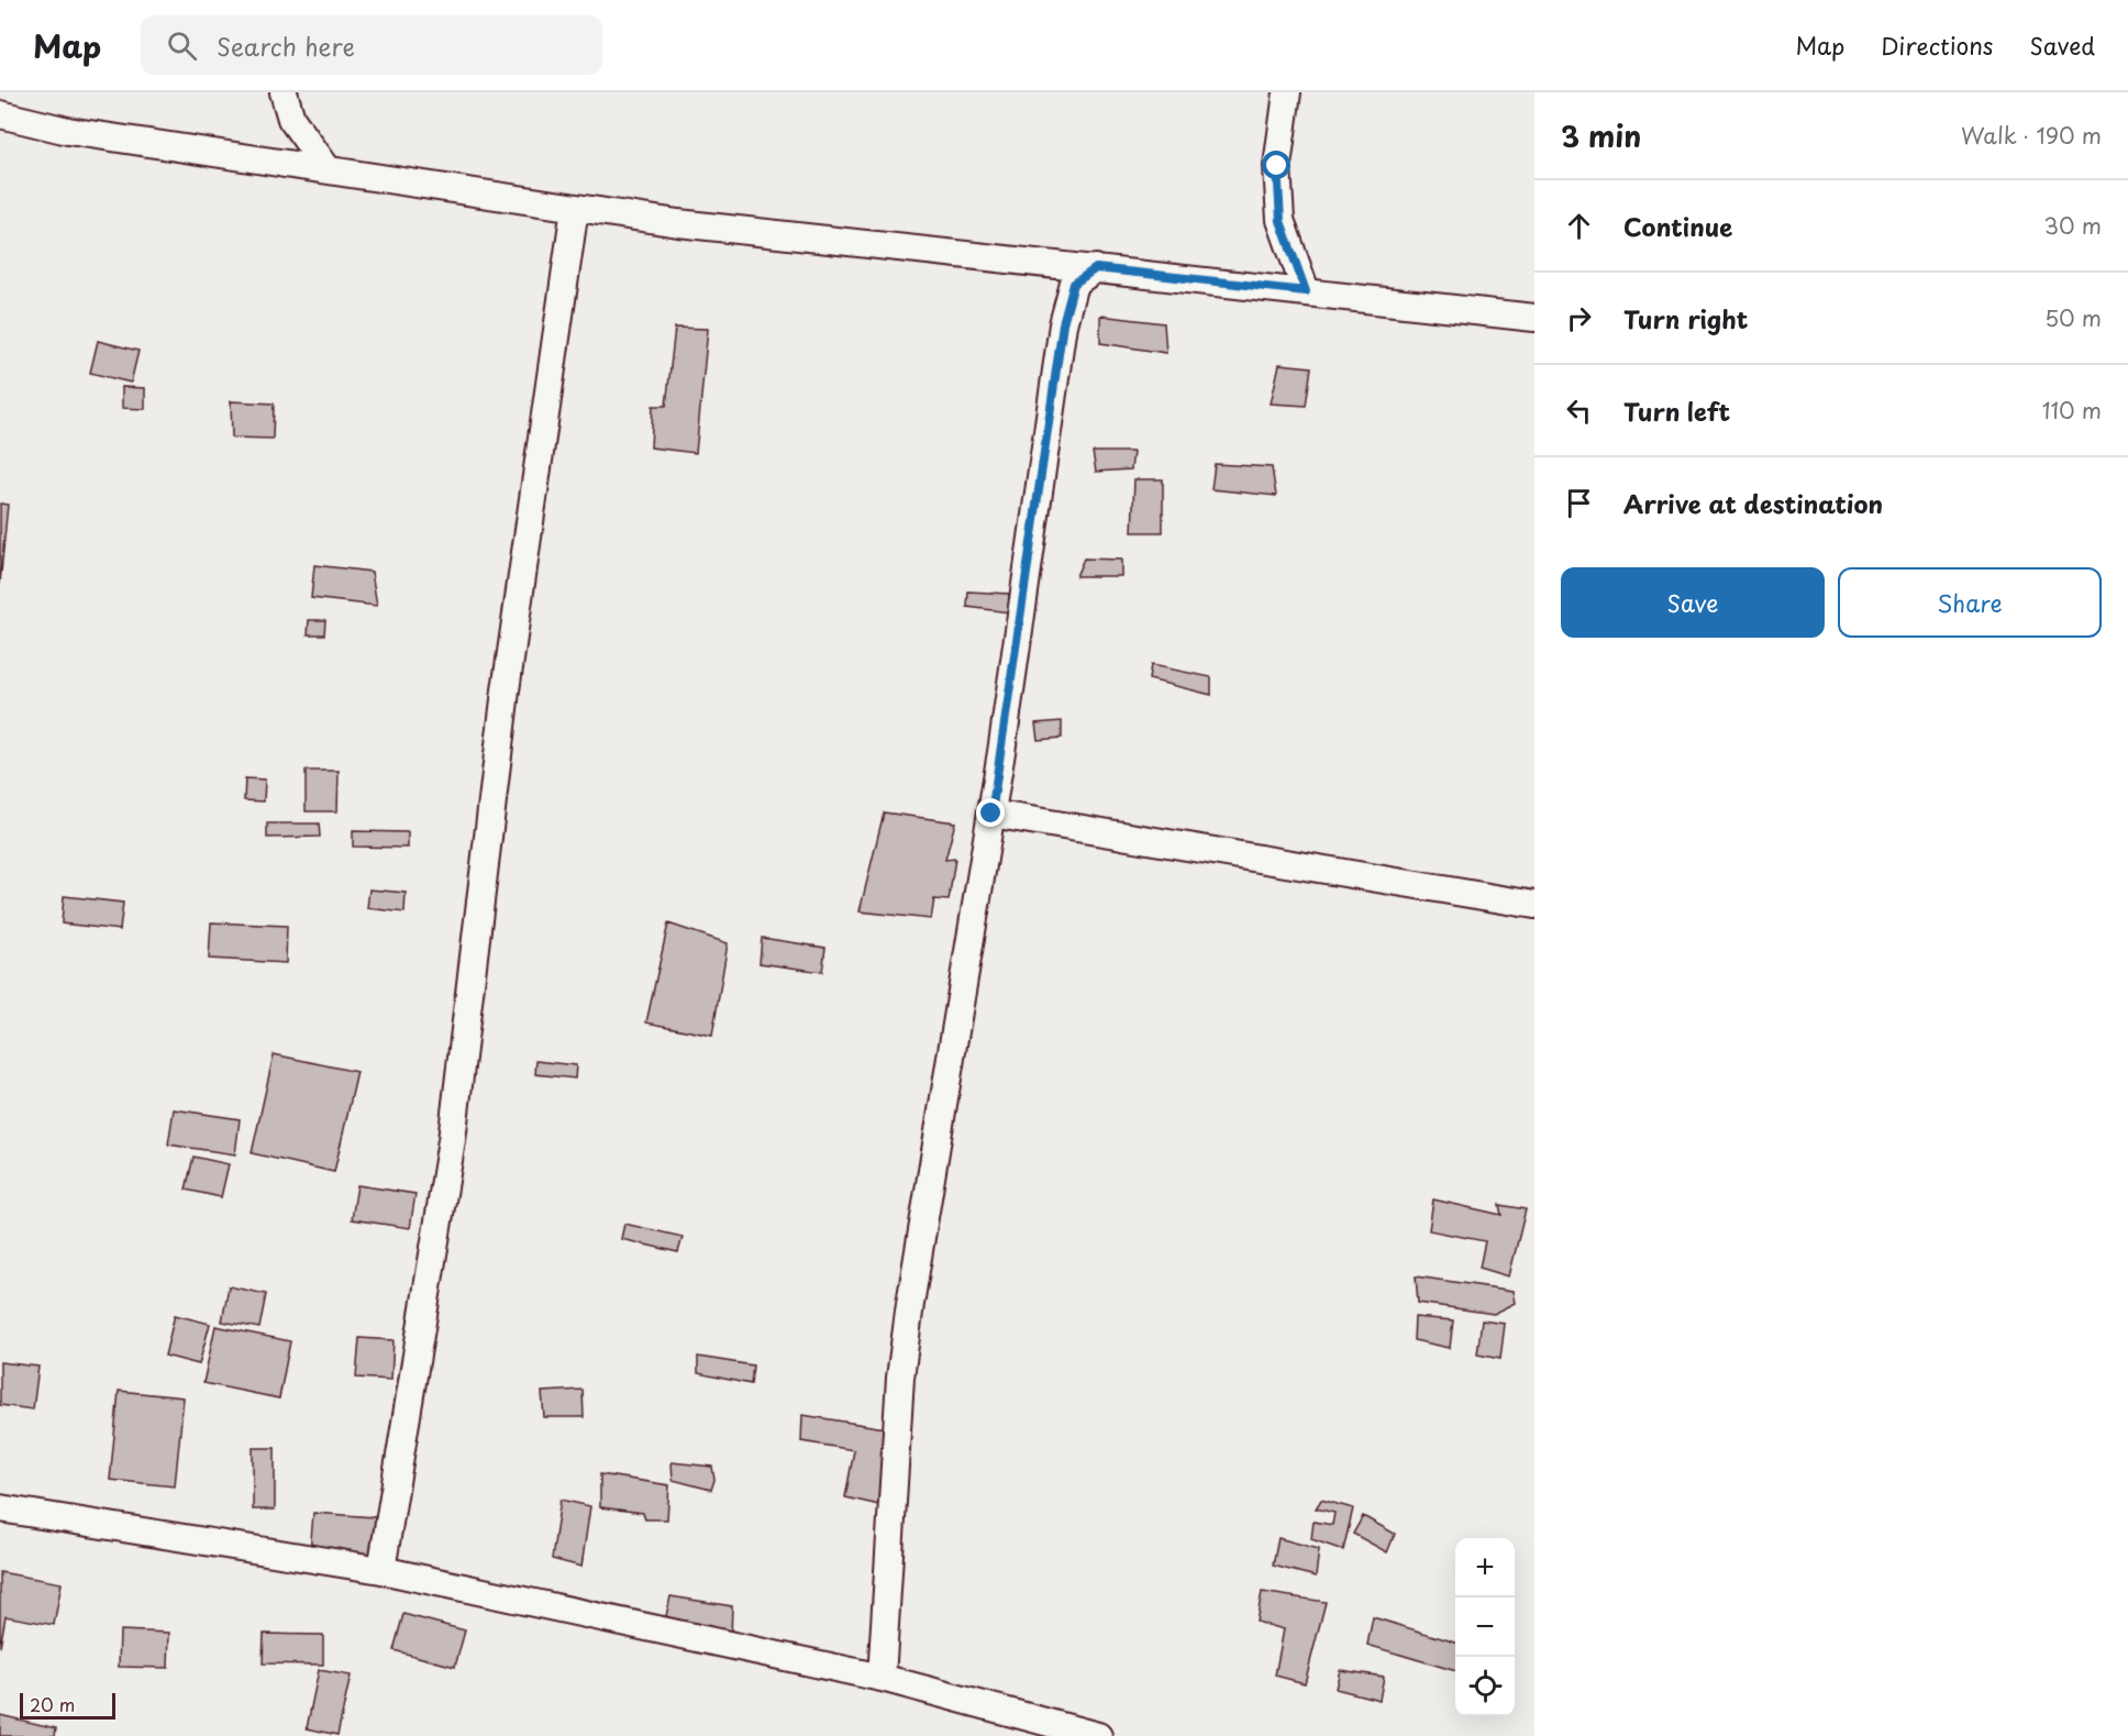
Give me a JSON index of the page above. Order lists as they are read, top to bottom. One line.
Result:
{"scale_bar":"20 m","page":{"header":"Map","search":"Search here","nav":["Map","Directions","Saved"],"heading":["3 min","Walk · 190 m"],"list":[["Continue","30 m"],["Turn right","50 m"],["Turn left","110 m"],"Arrive at destination"],"buttons":["Save","Share"],"map_buttons":["+","−"],"scale":"20 m"}}
